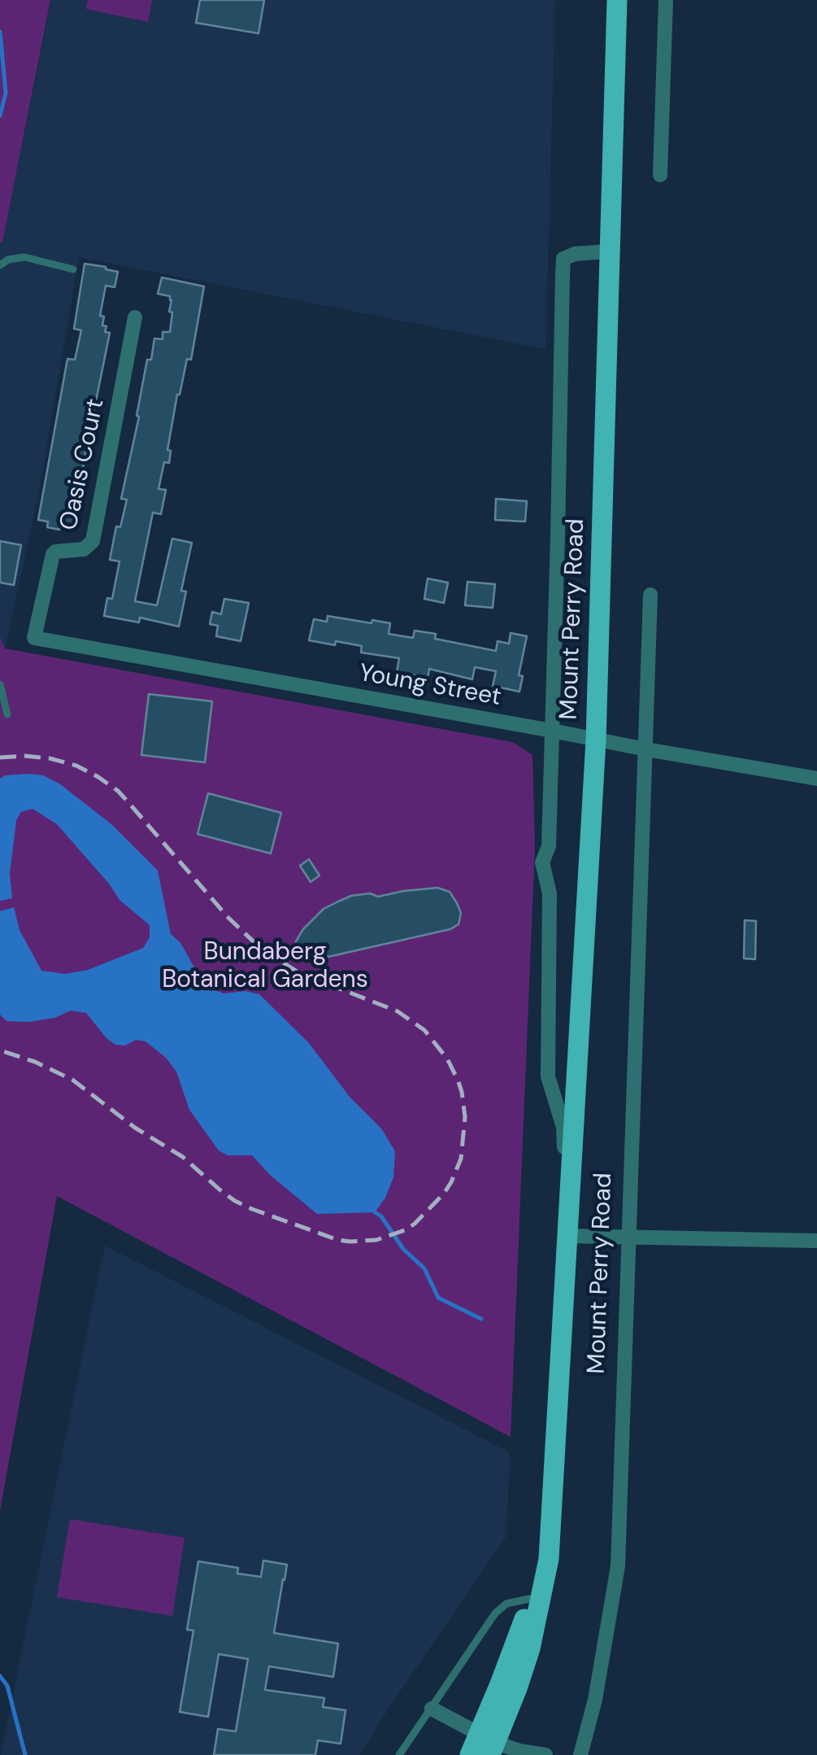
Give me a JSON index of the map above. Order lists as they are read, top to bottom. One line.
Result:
{"streets":{"main road":["Mount Perry Road"],"street":["Oasis Court","Young Street"]},"crossings":[["Oasis Court","Young Street"],["Mount Perry Road","Young Street"]],"parks":["Bundaberg Botanical Gardens"]}
